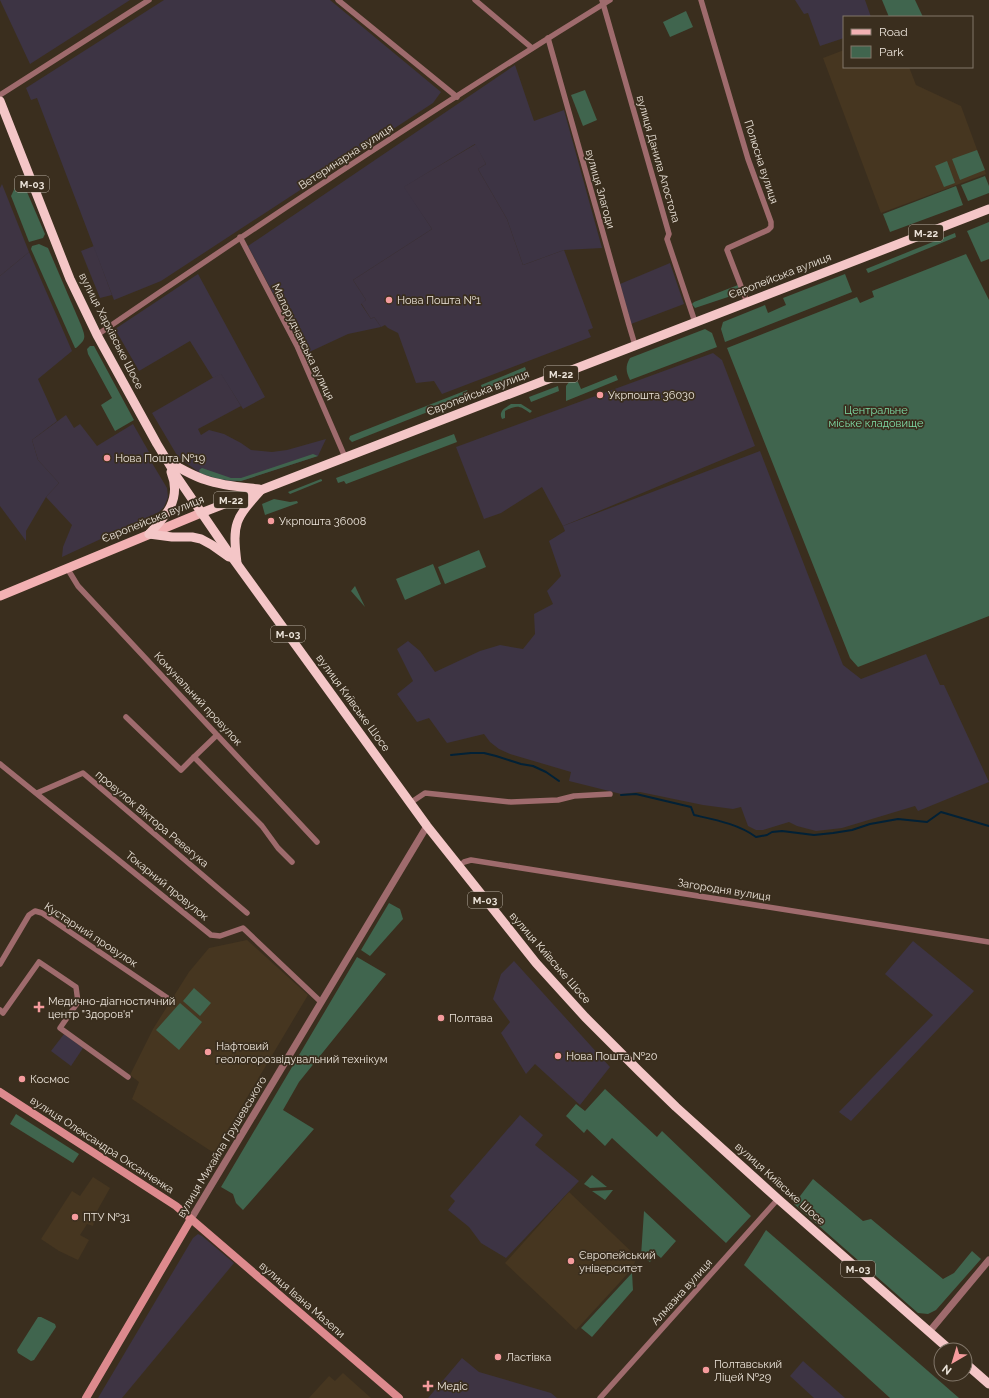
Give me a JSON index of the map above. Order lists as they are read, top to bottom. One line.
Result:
{"streets":{"highway":["М-03","М-22","Європейська вулиця","вулиця Харківське Шосе","вулиця Київське Шосе"],"main road":["вулиця Олександра Оксанченка","вулиця Михайла Грушевського","вулиця Івана Мазепи"],"street":["Ветеринарна вулиця","вулиця Данила Апостола","Полюсна вулиця","вулиця Злагоди","Малорудчанська вулиця","Комунальний провулок","провулок Віктора Ревегука","Токарний провулок","Загородня вулиця","Кустарний провулок","Алмазна вулиця"]},"crossings":[["Ветеринарна вулиця","вулиця Данила Апостола"],["Ветеринарна вулиця","вулиця Злагоди"],["Ветеринарна вулиця","вулиця Харківське Шосе"],["Ветеринарна вулиця","Малорудчанська вулиця"],["вулиця Данила Апостола","Європейська вулиця"],["Полюсна вулиця","Європейська вулиця"],["вулиця Злагоди","Європейська вулиця"],["Європейська вулиця","Малорудчанська вулиця"],["Європейська вулиця","Комунальний провулок"],["Європейська вулиця","вулиця Київське Шосе"],["вулиця Харківське Шосе","вулиця Київське Шосе"],["вулиця Київське Шосе","Загородня вулиця"],["вулиця Київське Шосе","вулиця Михайла Грушевського"],["вулиця Київське Шосе","Алмазна вулиця"],["провулок Віктора Ревегука","Токарний провулок"],["Токарний провулок","вулиця Михайла Грушевського"],["вулиця Олександра Оксанченка","вулиця Михайла Грушевського"],["вулиця Олександра Оксанченка","вулиця Івана Мазепи"],["вулиця Михайла Грушевського","вулиця Івана Мазепи"]],"parks":["Центральне міське кладовище"],"places":{"other":["Нова Пошта №1","Укрпошта 36030","Нова Пошта №19","Укрпошта 36008","Полтава","Нафтовий геологорозвідувальний технікум","Нова Пошта №20","Космос","ПТУ №31","Європейський університет","Ластівка","Полтавський Ліцей №29"],"health":["Медично-діагностичний центр \"Здоров'я\"","Медіс"]},"legend":["Road","Park"],"north":"bottom left"}
